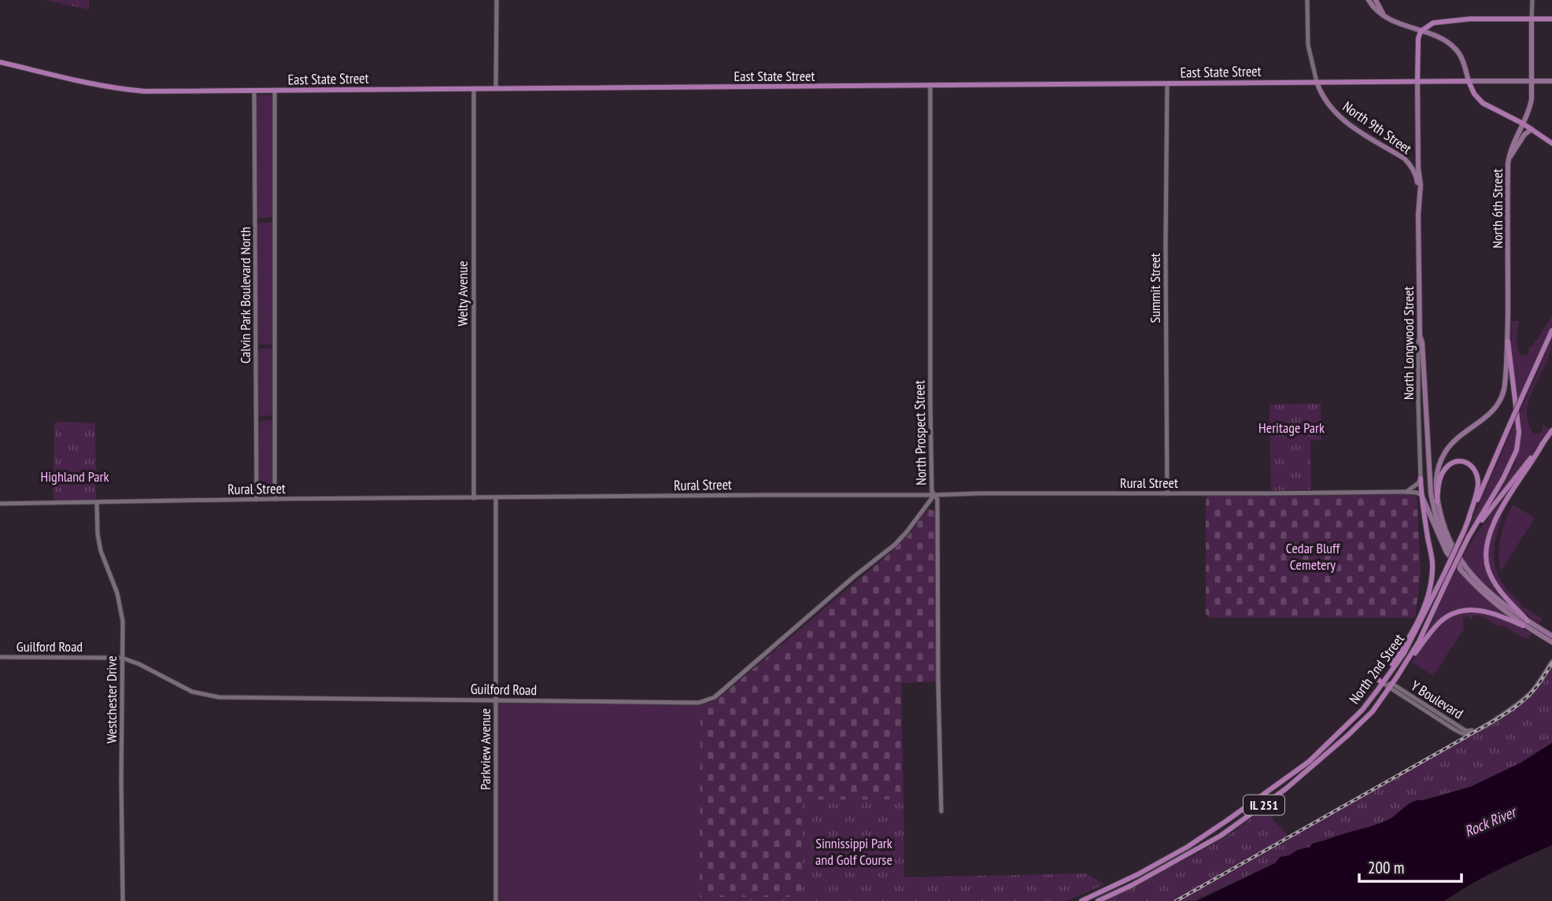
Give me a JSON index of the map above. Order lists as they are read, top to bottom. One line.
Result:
{"streets":{"main road":["East State Street","North 9th Street","North 6th Street","North Longwood Street","North 2nd Street","IL 251"],"street":["Summit Street","Welty Avenue","Calvin Park Boulevard North","North Prospect Street","Rural Street","Guilford Road","Westchester Drive","Y Boulevard","Parkview Avenue"]},"crossings":[["East State Street","North 9th Street"],["East State Street","North 6th Street"],["East State Street","Summit Street"],["East State Street","Welty Avenue"],["East State Street","Calvin Park Boulevard North"],["East State Street","North Longwood Street"],["East State Street","North Prospect Street"],["North 9th Street","North Longwood Street"],["Summit Street","Rural Street"],["Welty Avenue","Rural Street"],["Calvin Park Boulevard North","Rural Street"],["North Prospect Street","Rural Street"],["North Prospect Street","Guilford Road"],["Rural Street","Guilford Road"],["Rural Street","Westchester Drive"],["Rural Street","Parkview Avenue"],["Guilford Road","Westchester Drive"],["Guilford Road","Parkview Avenue"],["North 2nd Street","Y Boulevard"]],"water":["Rock River"],"parks":["Heritage Park","Highland Park","Cedar Bluff Cemetery","Sinnissippi Park and Golf Course"],"scale_bar":"200 m"}
